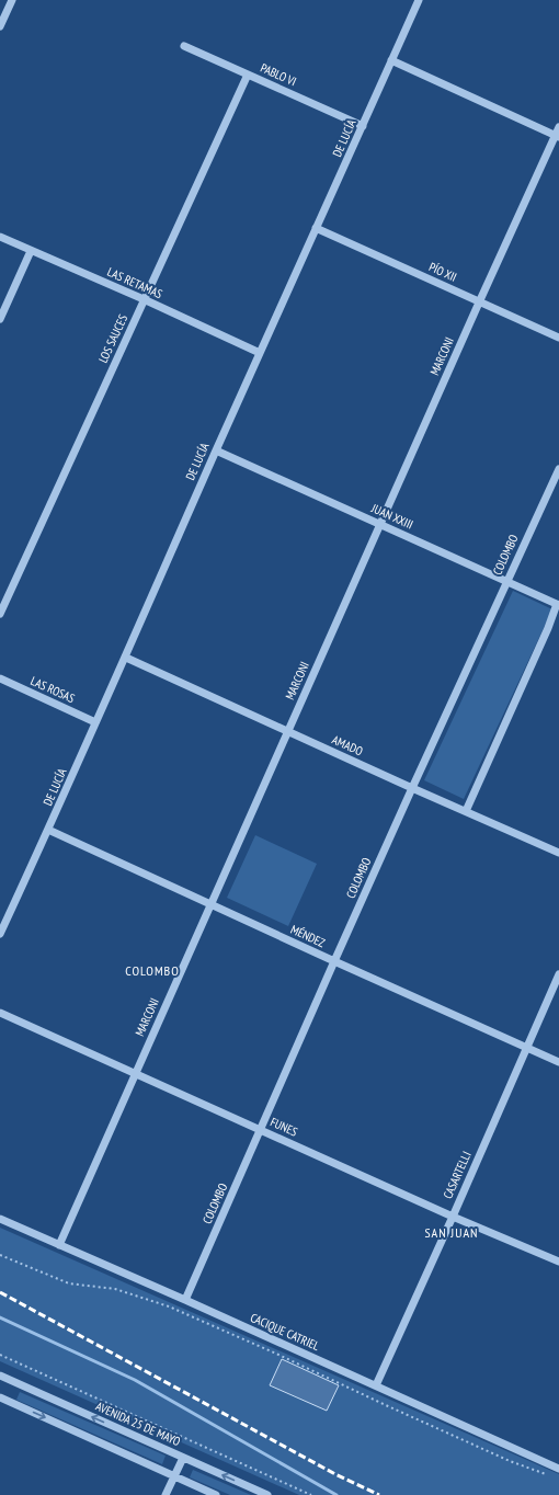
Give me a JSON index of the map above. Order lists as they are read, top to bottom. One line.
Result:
{"streets":{"street":["PABLO VI","DE LUCÍA","PÍO XII","LAS RETAMAS","LOS SAUCES","MARCONI","JUAN XXIII","COLOMBO","LAS ROSAS","AMADO","MÉNDEZ","FUNES","CASARTELLI","CACIQUE CATRIEL","AVENIDA 25 DE MAYO"]},"crossings":[["PABLO VI","DE LUCÍA"],["PABLO VI","LOS SAUCES"],["DE LUCÍA","PÍO XII"],["DE LUCÍA","LAS RETAMAS"],["DE LUCÍA","JUAN XXIII"],["DE LUCÍA","LAS ROSAS"],["DE LUCÍA","AMADO"],["DE LUCÍA","MÉNDEZ"],["PÍO XII","MARCONI"],["LAS RETAMAS","LOS SAUCES"],["MARCONI","JUAN XXIII"],["MARCONI","AMADO"],["MARCONI","MÉNDEZ"],["MARCONI","FUNES"],["MARCONI","CACIQUE CATRIEL"],["JUAN XXIII","COLOMBO"],["COLOMBO","AMADO"],["COLOMBO","MÉNDEZ"],["COLOMBO","FUNES"],["COLOMBO","CACIQUE CATRIEL"],["MÉNDEZ","CASARTELLI"],["FUNES","CASARTELLI"],["CASARTELLI","CACIQUE CATRIEL"]],"districts":["COLOMBO","SAN JUAN"]}
